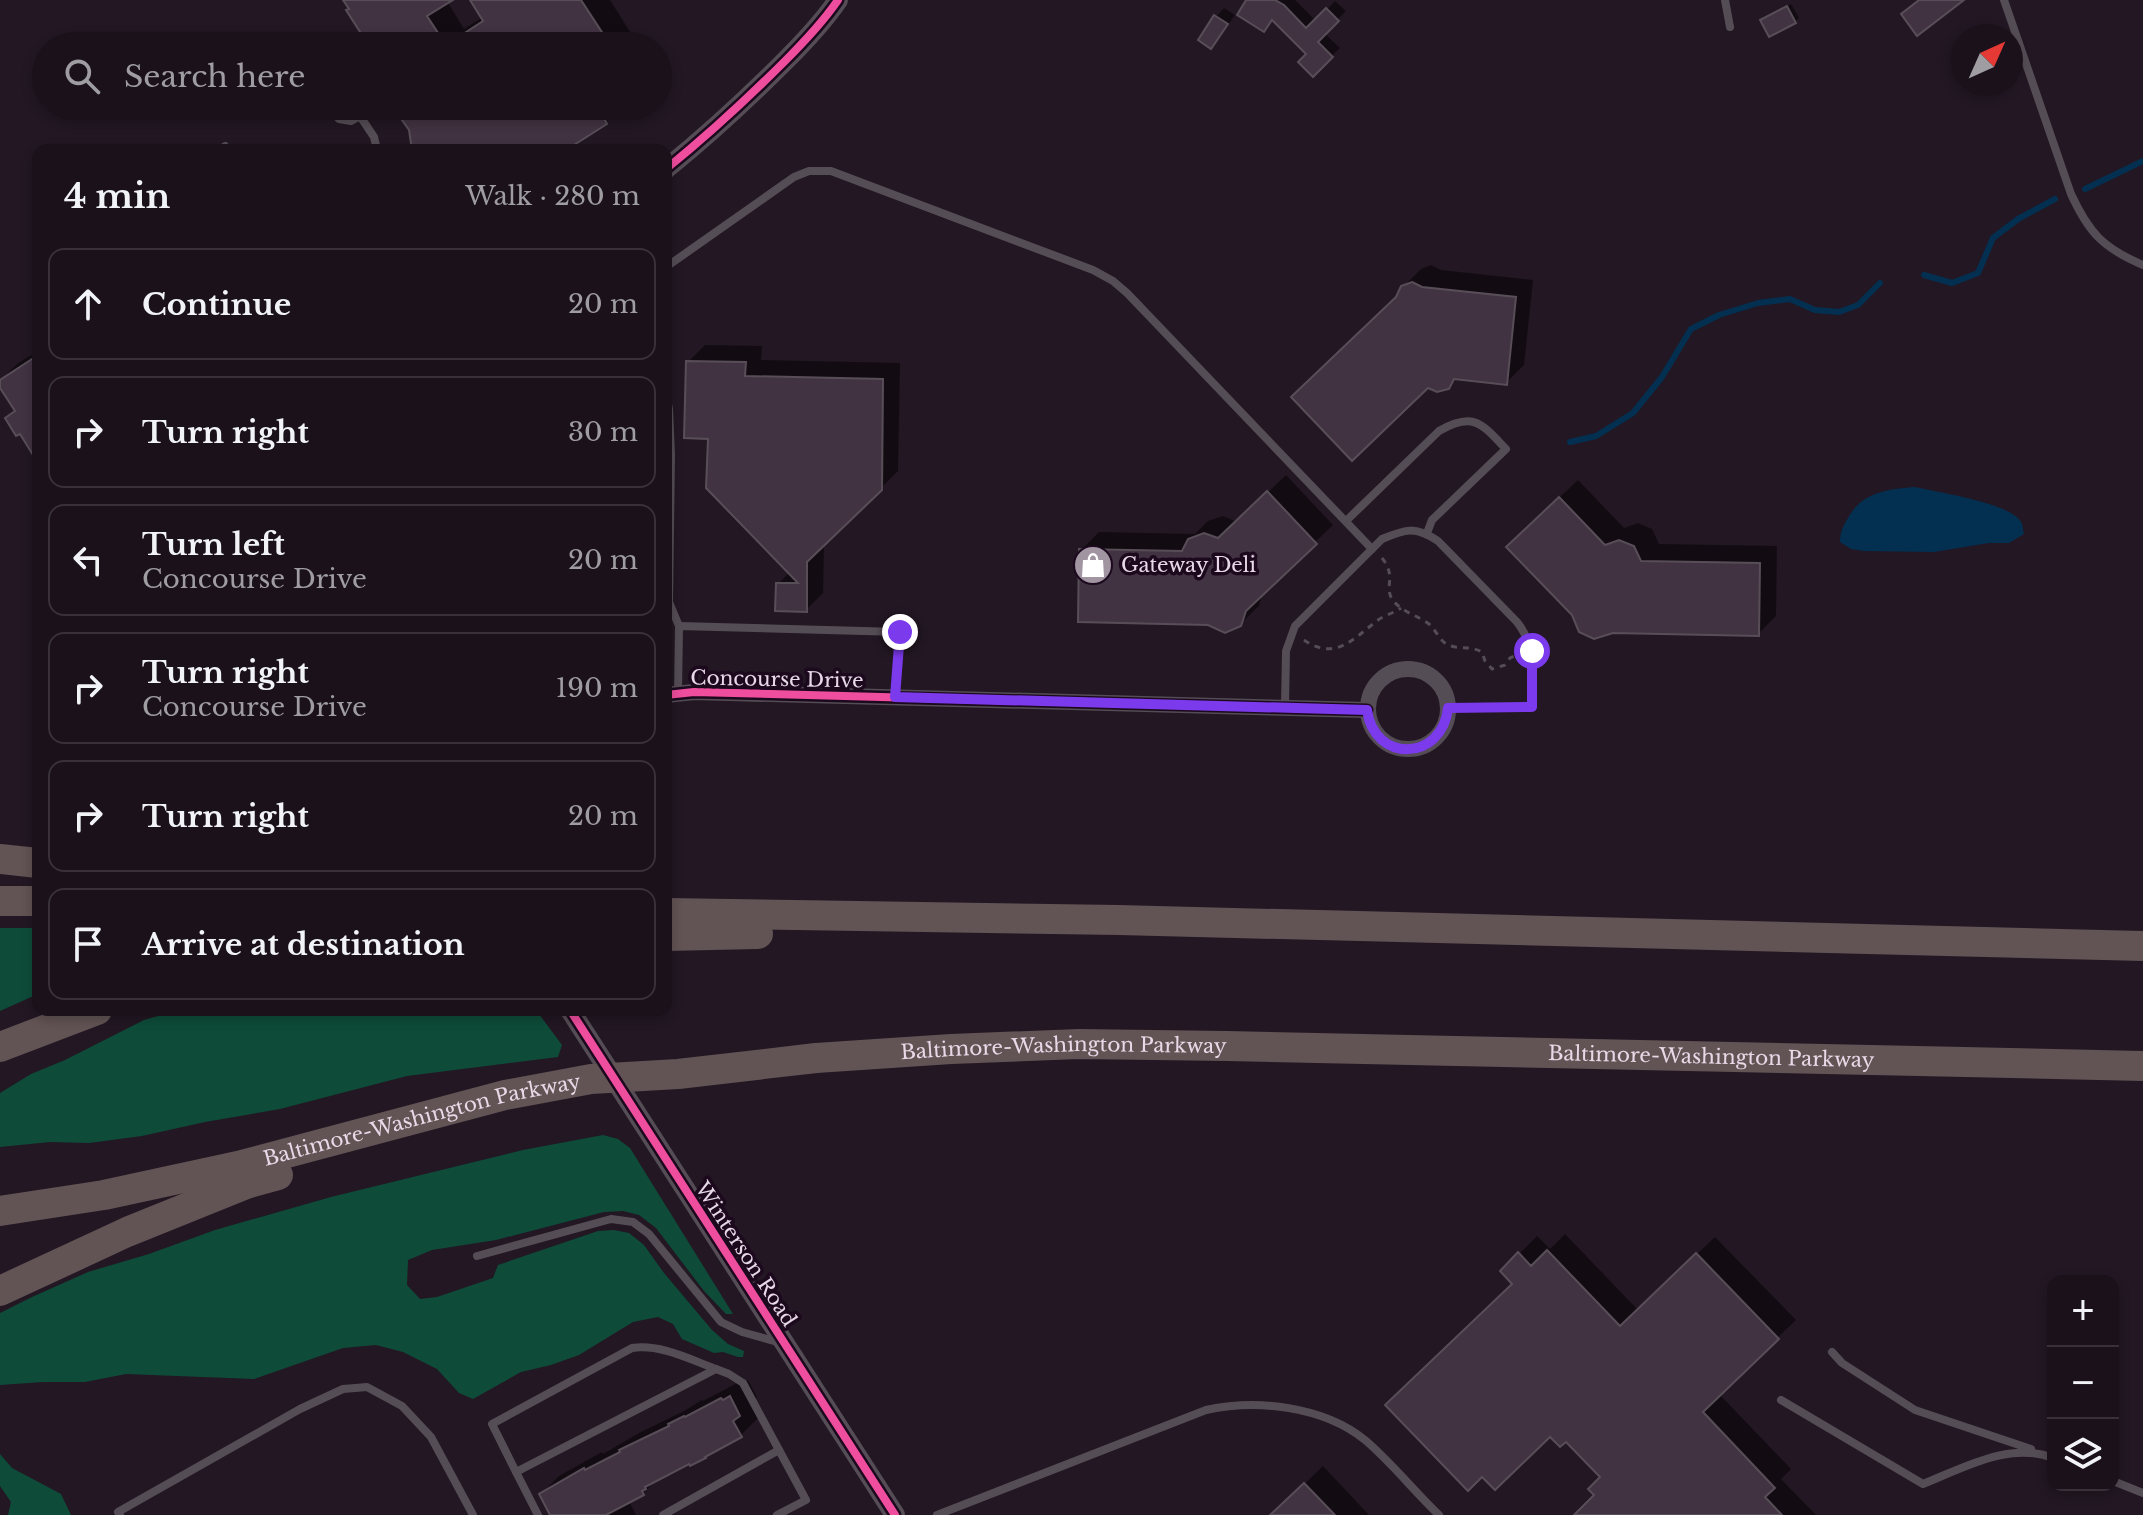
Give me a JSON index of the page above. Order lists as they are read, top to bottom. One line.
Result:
{"streets":{"highway":["Baltimore-Washington Parkway"],"street":["Concourse Drive","Winterson Road"]},"places":{"shop":["Gateway Deli"]},"north":"top right","page":{"search":"Search here","heading":["4 min","Walk · 280 m"],"list":[["Continue","20 m"],["Turn right","30 m"],["Turn left","Concourse Drive","20 m"],["Turn right","Concourse Drive","190 m"],["Turn right","20 m"],"Arrive at destination"],"map_buttons":["+","−"]}}
